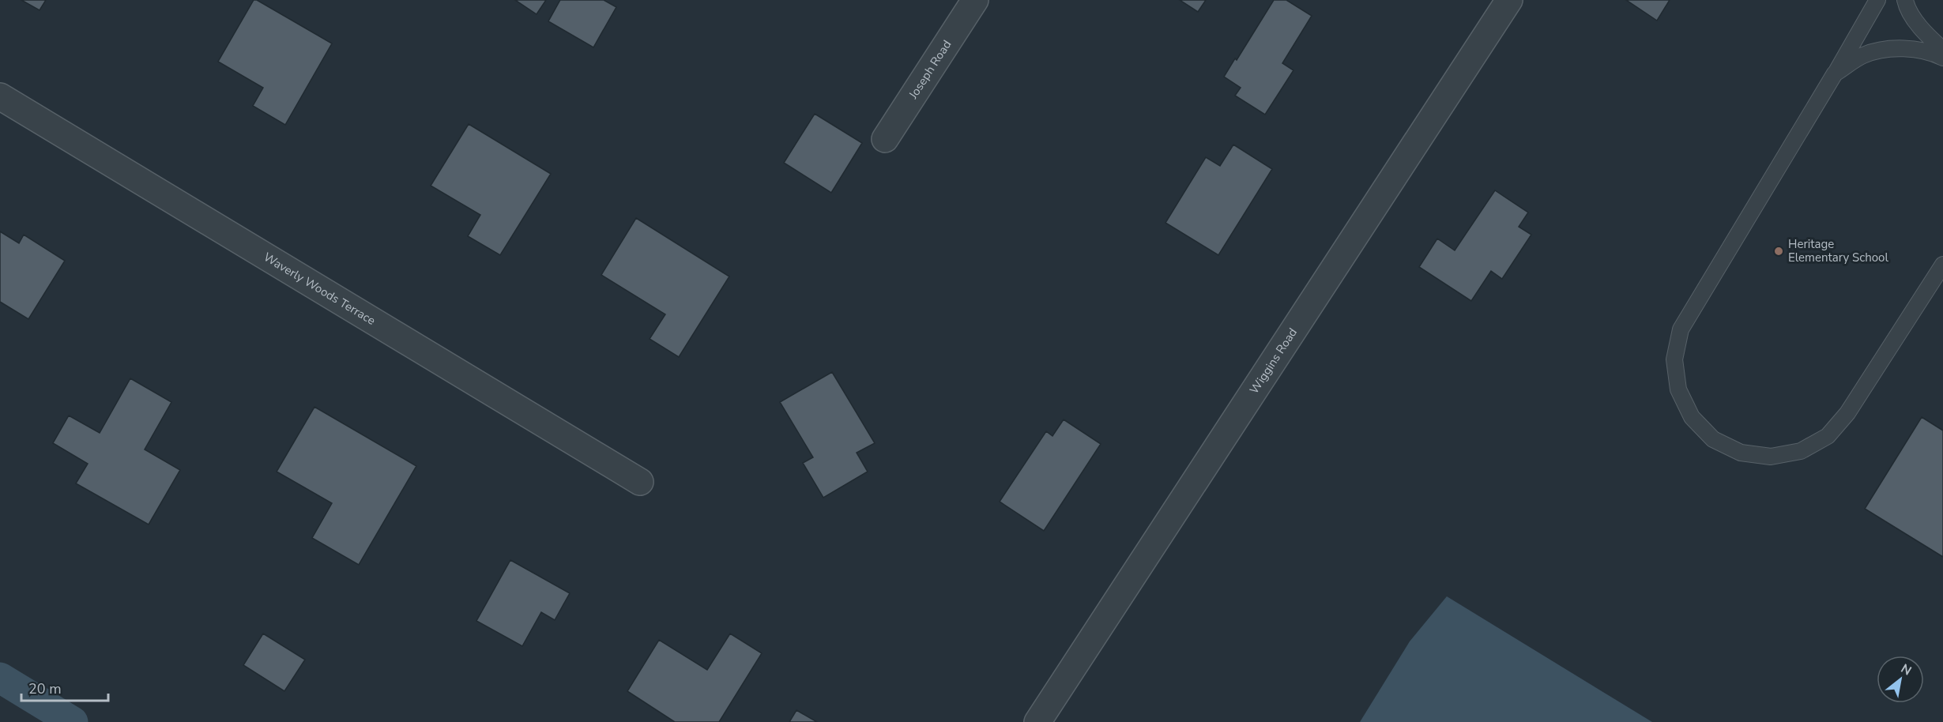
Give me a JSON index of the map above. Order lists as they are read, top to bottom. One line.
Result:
{"streets":{"street":["Joseph Road","Waverly Woods Terrace","Wiggins Road"]},"places":["Heritage Elementary School"],"scale_bar":"20 m","north":"top right"}
